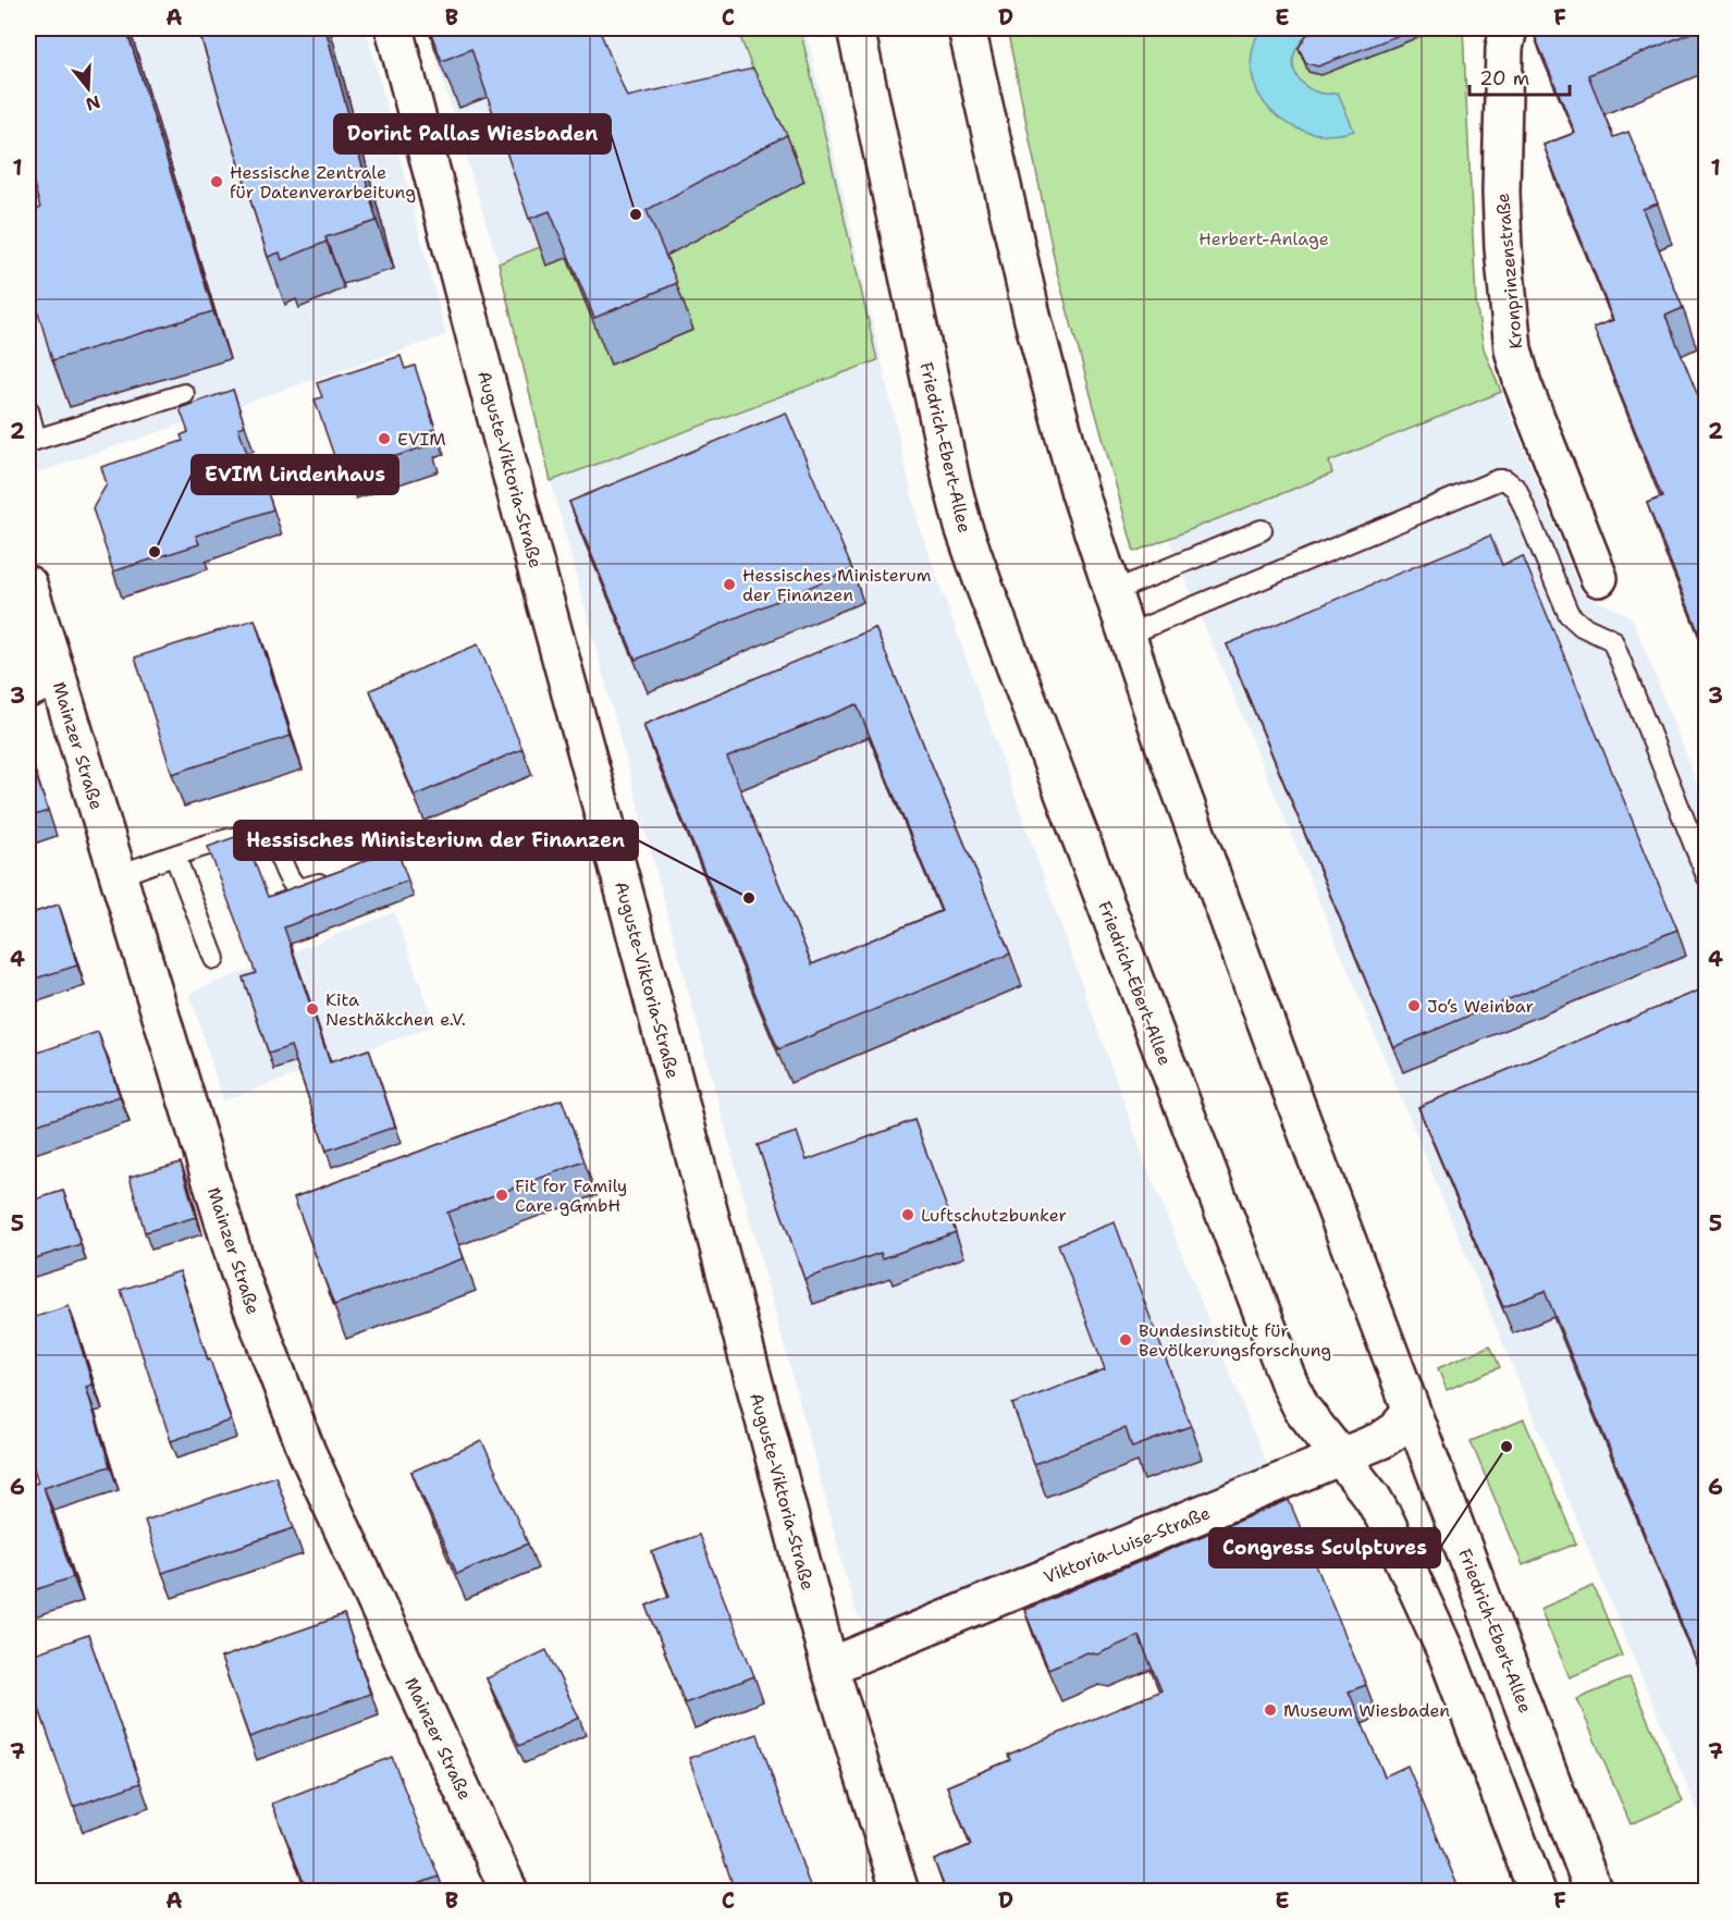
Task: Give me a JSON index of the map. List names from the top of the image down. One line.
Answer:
{"streets":{"street":["Kronprinzenstraße","Friedrich-Ebert-Allee","Auguste-Viktoria-Straße","Mainzer Straße","Viktoria-Luise-Straße"]},"crossings":[["Friedrich-Ebert-Allee","Viktoria-Luise-Straße"],["Auguste-Viktoria-Straße","Viktoria-Luise-Straße"]],"parks":["Herbert-Anlage"],"places":["Hessische Zentrale für Datenverarbeitung","Dorint Pallas Wiesbaden","EVIM","EVIM Lindenhaus","Hessisches Ministerum der Finanzen","Hessisches Ministerium der Finanzen","Jo‘s Weinbar","Kita Nesthäkchen e.V.","Fit for Family Care gGmbH","Luftschutzbunker","Bundesinstitut für Bevölkerungsforschung","Congress Sculptures","Museum Wiesbaden"],"scale_bar":"20 m","north":"bottom","grid":{"columns":["A","B","C","D","E","F"],"rows":["1","2","3","4","5","6","7"]}}
